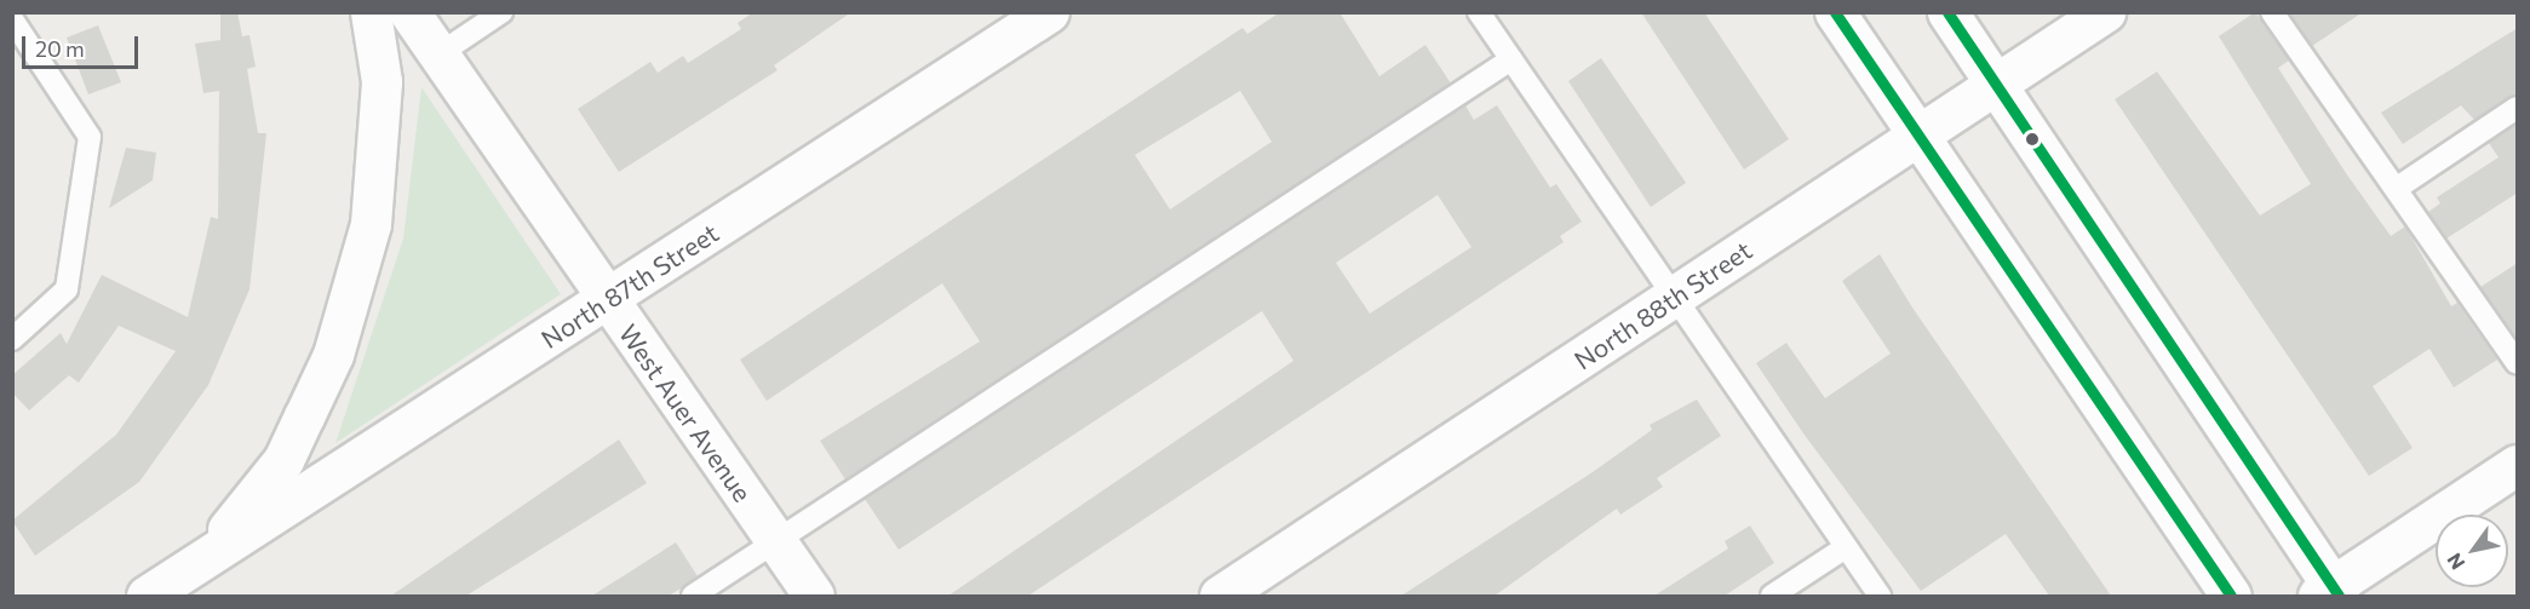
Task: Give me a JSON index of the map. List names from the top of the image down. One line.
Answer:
{"streets":{"street":["North 87th Street","North 88th Street","West Auer Avenue"]},"crossings":[["North 87th Street","West Auer Avenue"]],"scale_bar":"20 m","north":"bottom left"}
